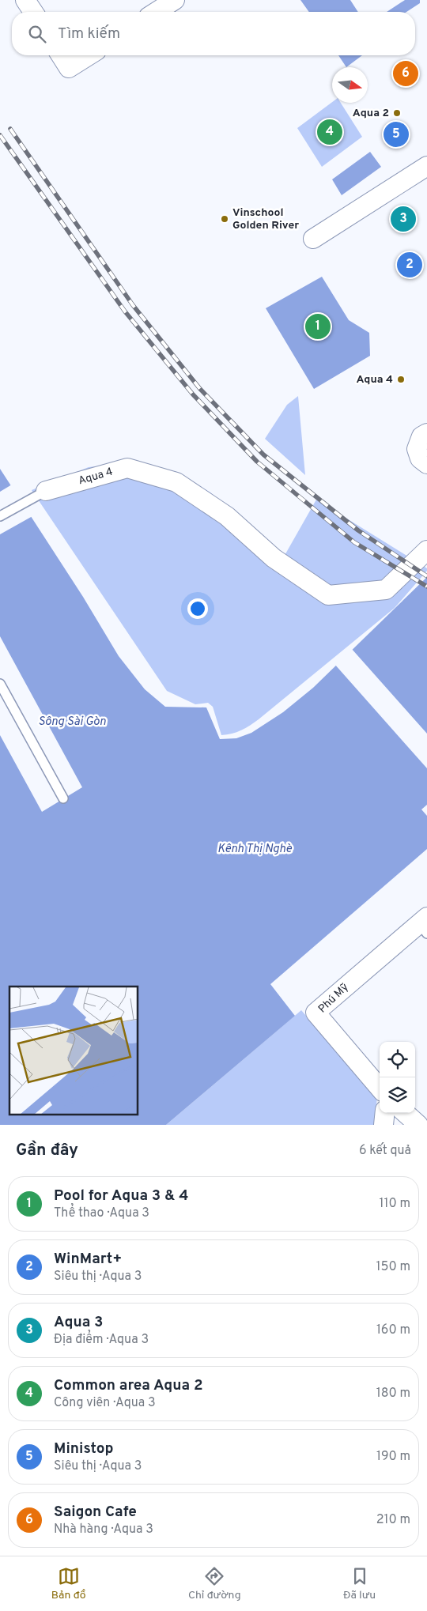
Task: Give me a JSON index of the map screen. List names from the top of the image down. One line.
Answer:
{"streets":{"street":["Aqua 4","Phú Mỹ"]},"water":["Sông Sài Gòn","Kênh Thị Nghè"],"places":["Aqua 2","Vinschool Golden River","Aqua 4"],"north":"right","page":{"search":"Tìm kiếm","pins":["6","4","5","3","2","1"],"heading":["Gần đây","6 kết quả"],"list":[{"mark":"1","name":"Pool for Aqua 3 & 4","note":"Thể thao · Aqua 3","value":"110 m"},{"mark":"2","name":"WinMart+","note":"Siêu thị · Aqua 3","value":"150 m"},{"mark":"3","name":"Aqua 3","note":"Địa điểm · Aqua 3","value":"160 m"},{"mark":"4","name":"Common area Aqua 2","note":"Công viên · Aqua 3","value":"180 m"},{"mark":"5","name":"Ministop","note":"Siêu thị · Aqua 3","value":"190 m"},{"mark":"6","name":"Saigon Cafe","note":"Nhà hàng · Aqua 3","value":"210 m"}],"nav":["Bản đồ","Chỉ đường","Đã lưu"]}}
